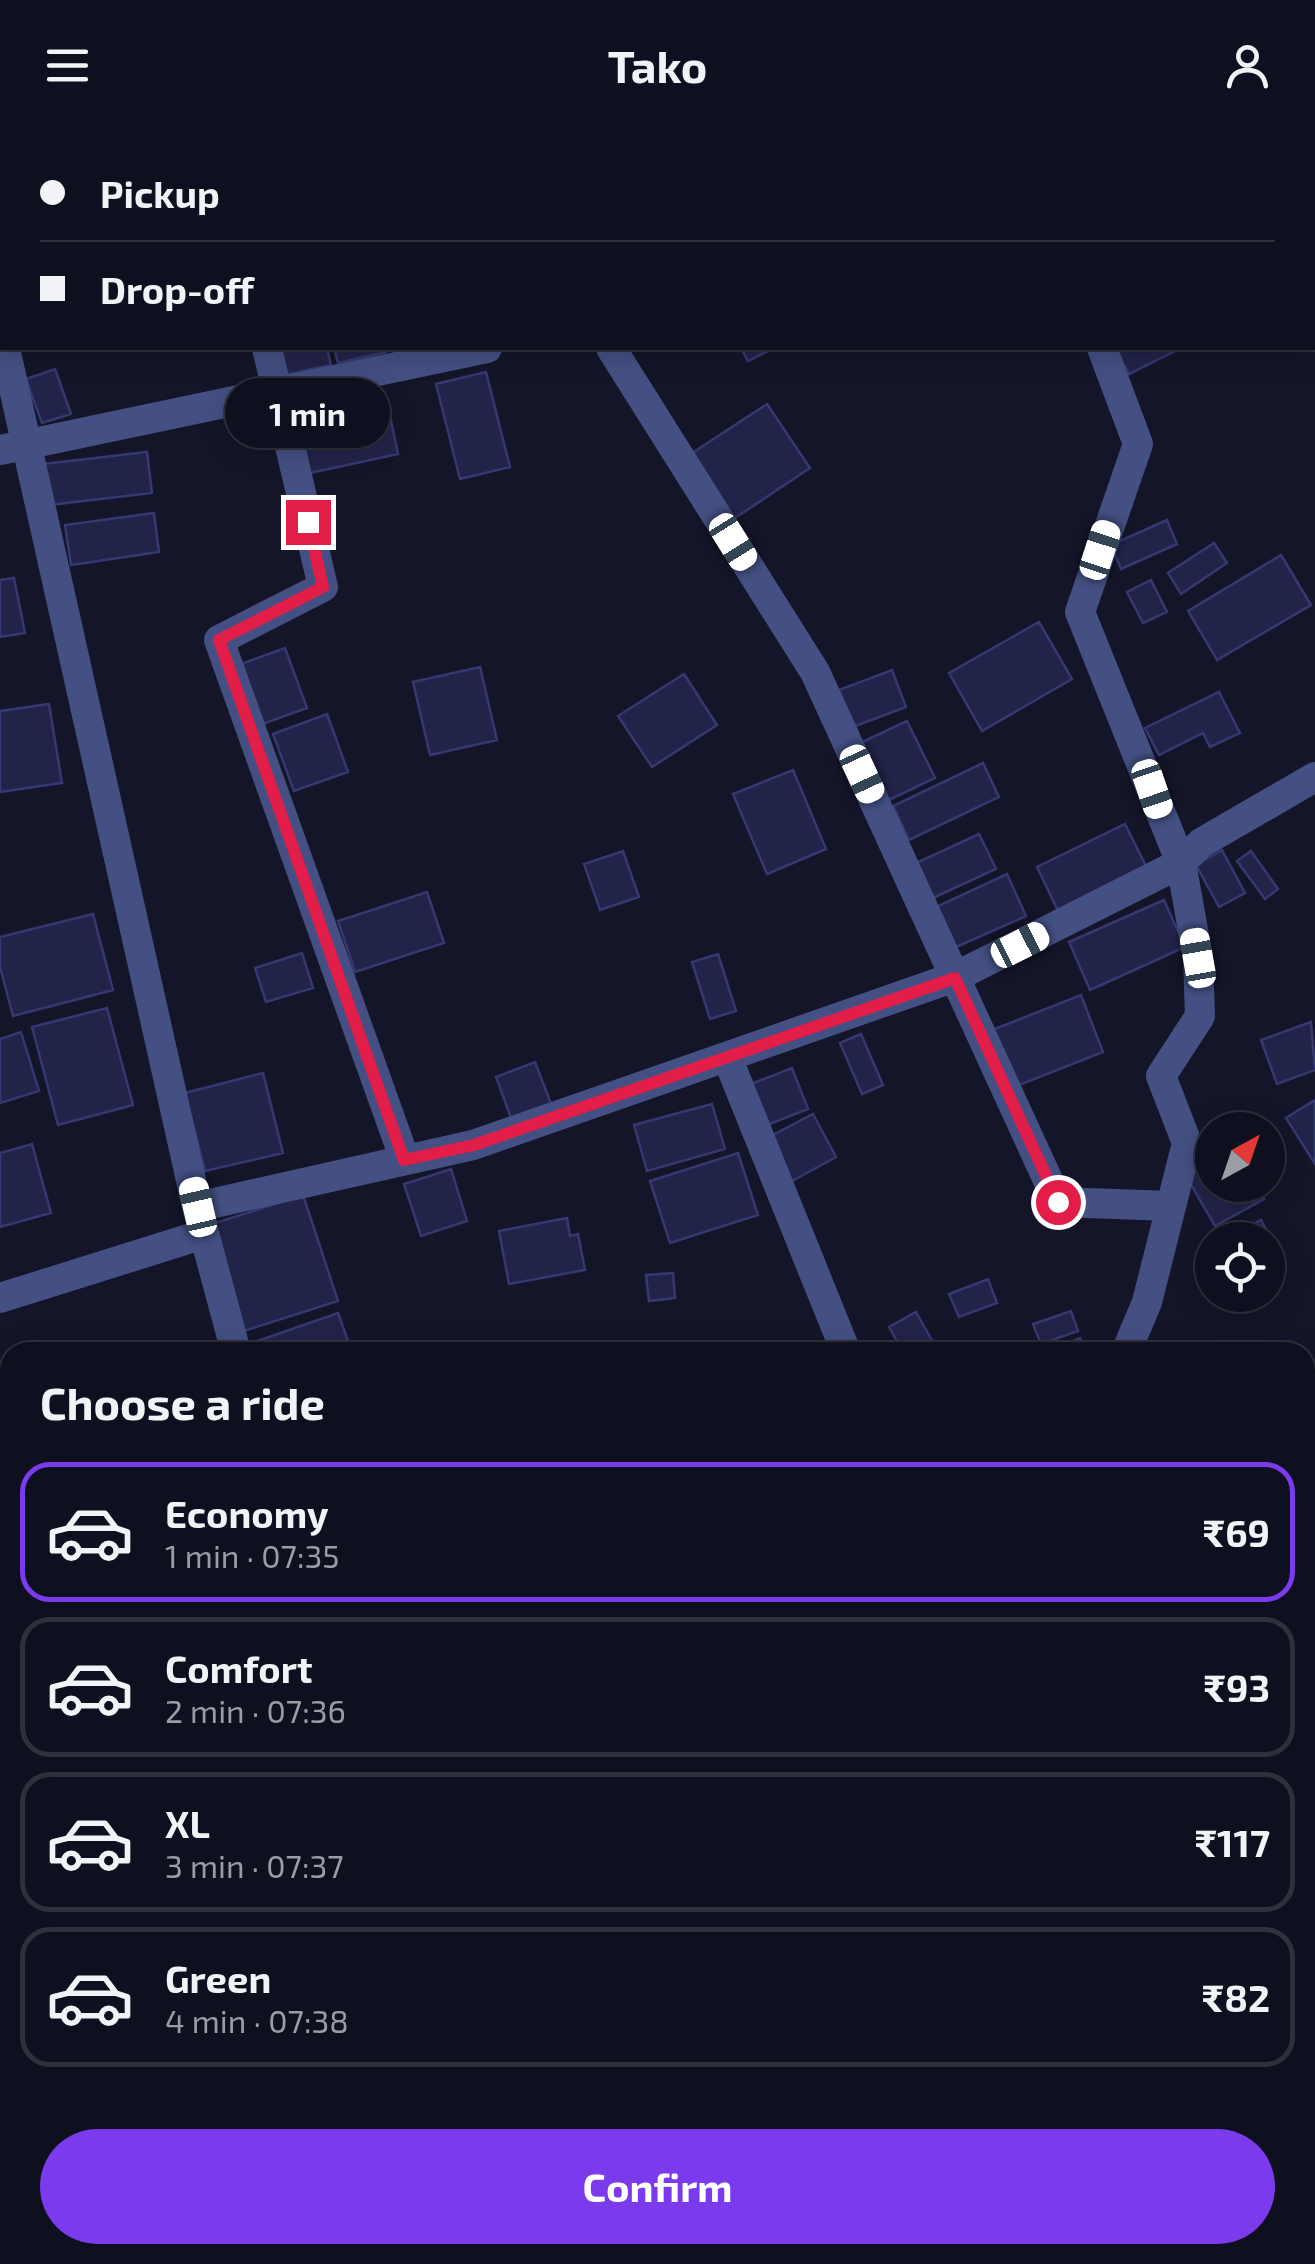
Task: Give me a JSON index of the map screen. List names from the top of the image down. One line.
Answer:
{"north":"top right","page":{"header":"Tako","banner":["Pickup","Drop-off"],"bubble":"1 min","heading":"Choose a ride","list":[{"name":"Economy","note":"1 min · 07:35","value":"₹69"},{"name":"Comfort","note":"2 min · 07:36","value":"₹93"},{"name":"XL","note":"3 min · 07:37","value":"₹117"},{"name":"Green","note":"4 min · 07:38","value":"₹82"}],"buttons":"Confirm"}}
